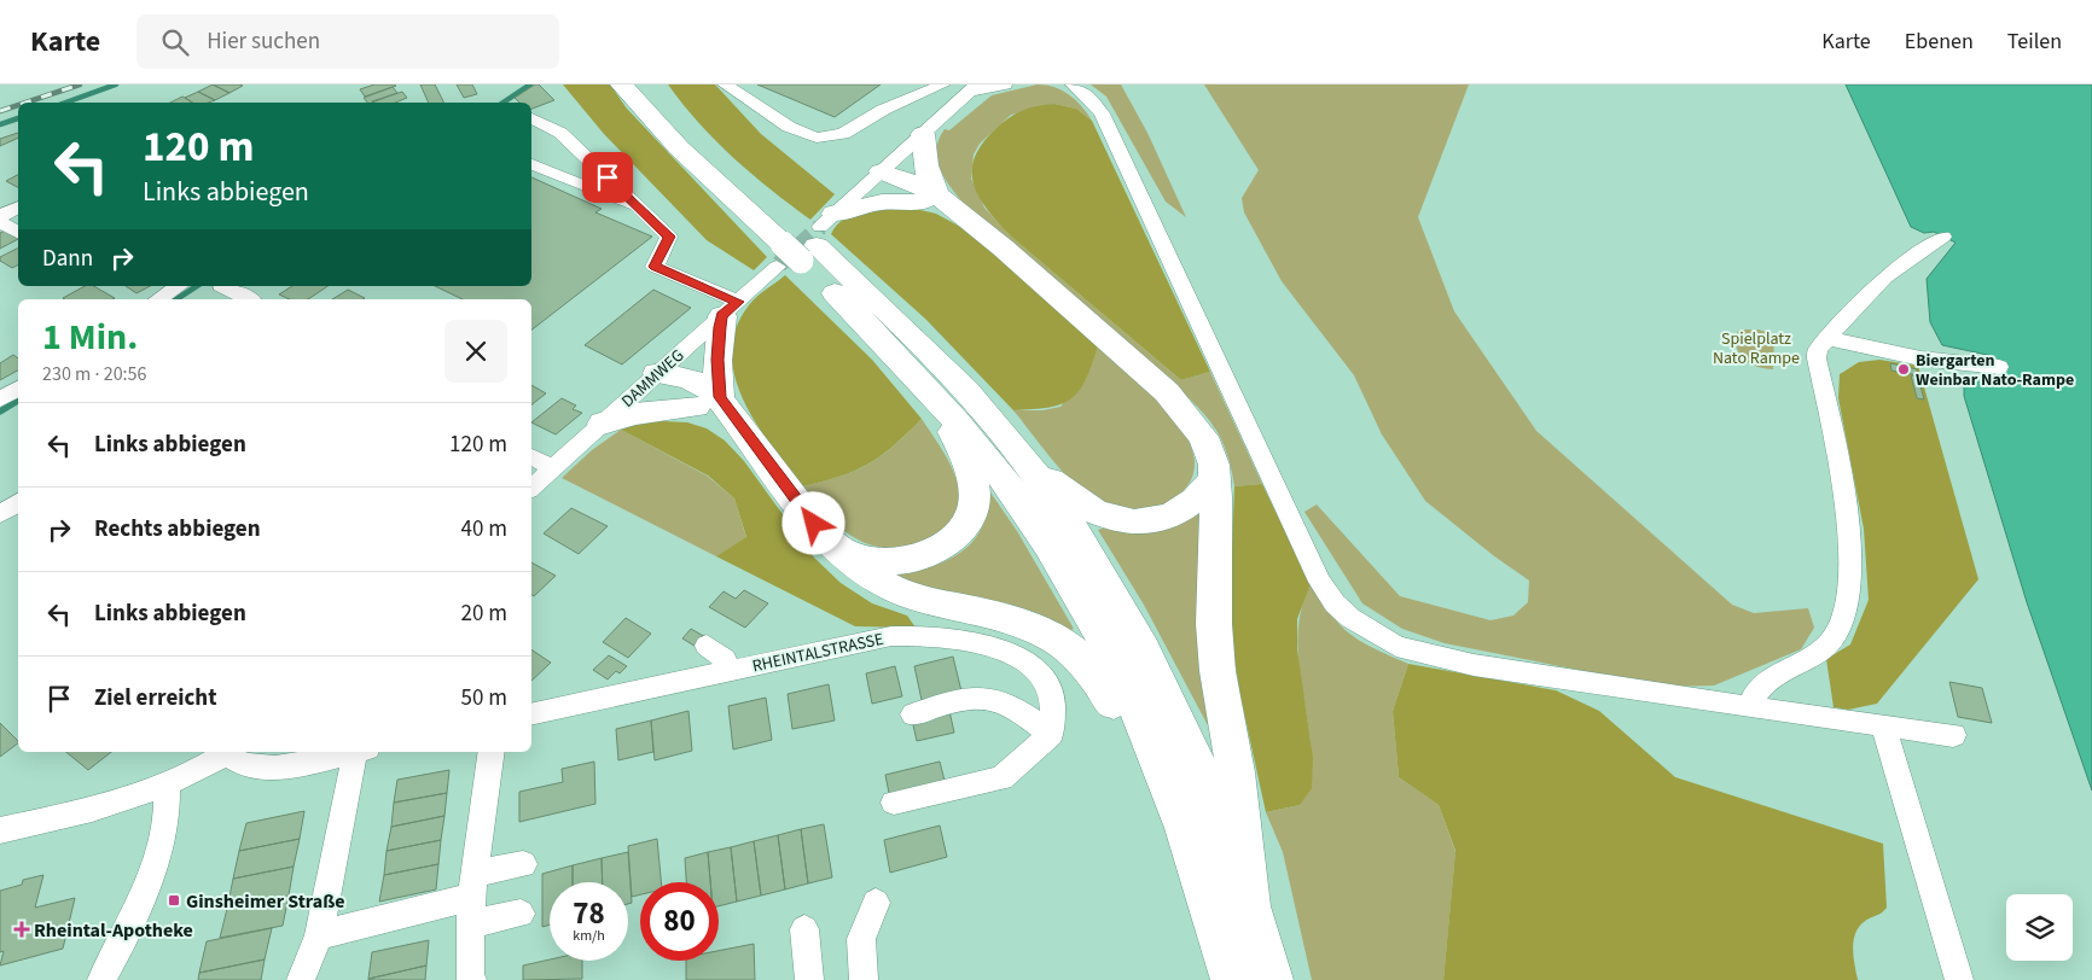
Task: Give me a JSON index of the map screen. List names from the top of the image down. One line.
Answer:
{"streets":{"street":["DAMMWEG","RHEINTALSTRASSE"]},"parks":["Spielplatz Nato Rampe"],"places":{"other":["Biergarten Weinbar Nato-Rampe"],"transit":["Ginsheimer Straße"],"health":["Rheintal-Apotheke"]},"page":{"header":"Karte","search":"Hier suchen","nav":["Karte","Ebenen","Teilen"],"turn":["120 m","Links abbiegen"],"then":"Dann","heading":["1 Min.","230 m · 20:56"],"list":[{"name":"Links abbiegen","value":"120 m"},{"name":"Rechts abbiegen","value":"40 m"},{"name":"Links abbiegen","value":"20 m"},{"name":"Ziel erreicht","value":"50 m"}],"speed":"78 km/h","limit":"80"}}
